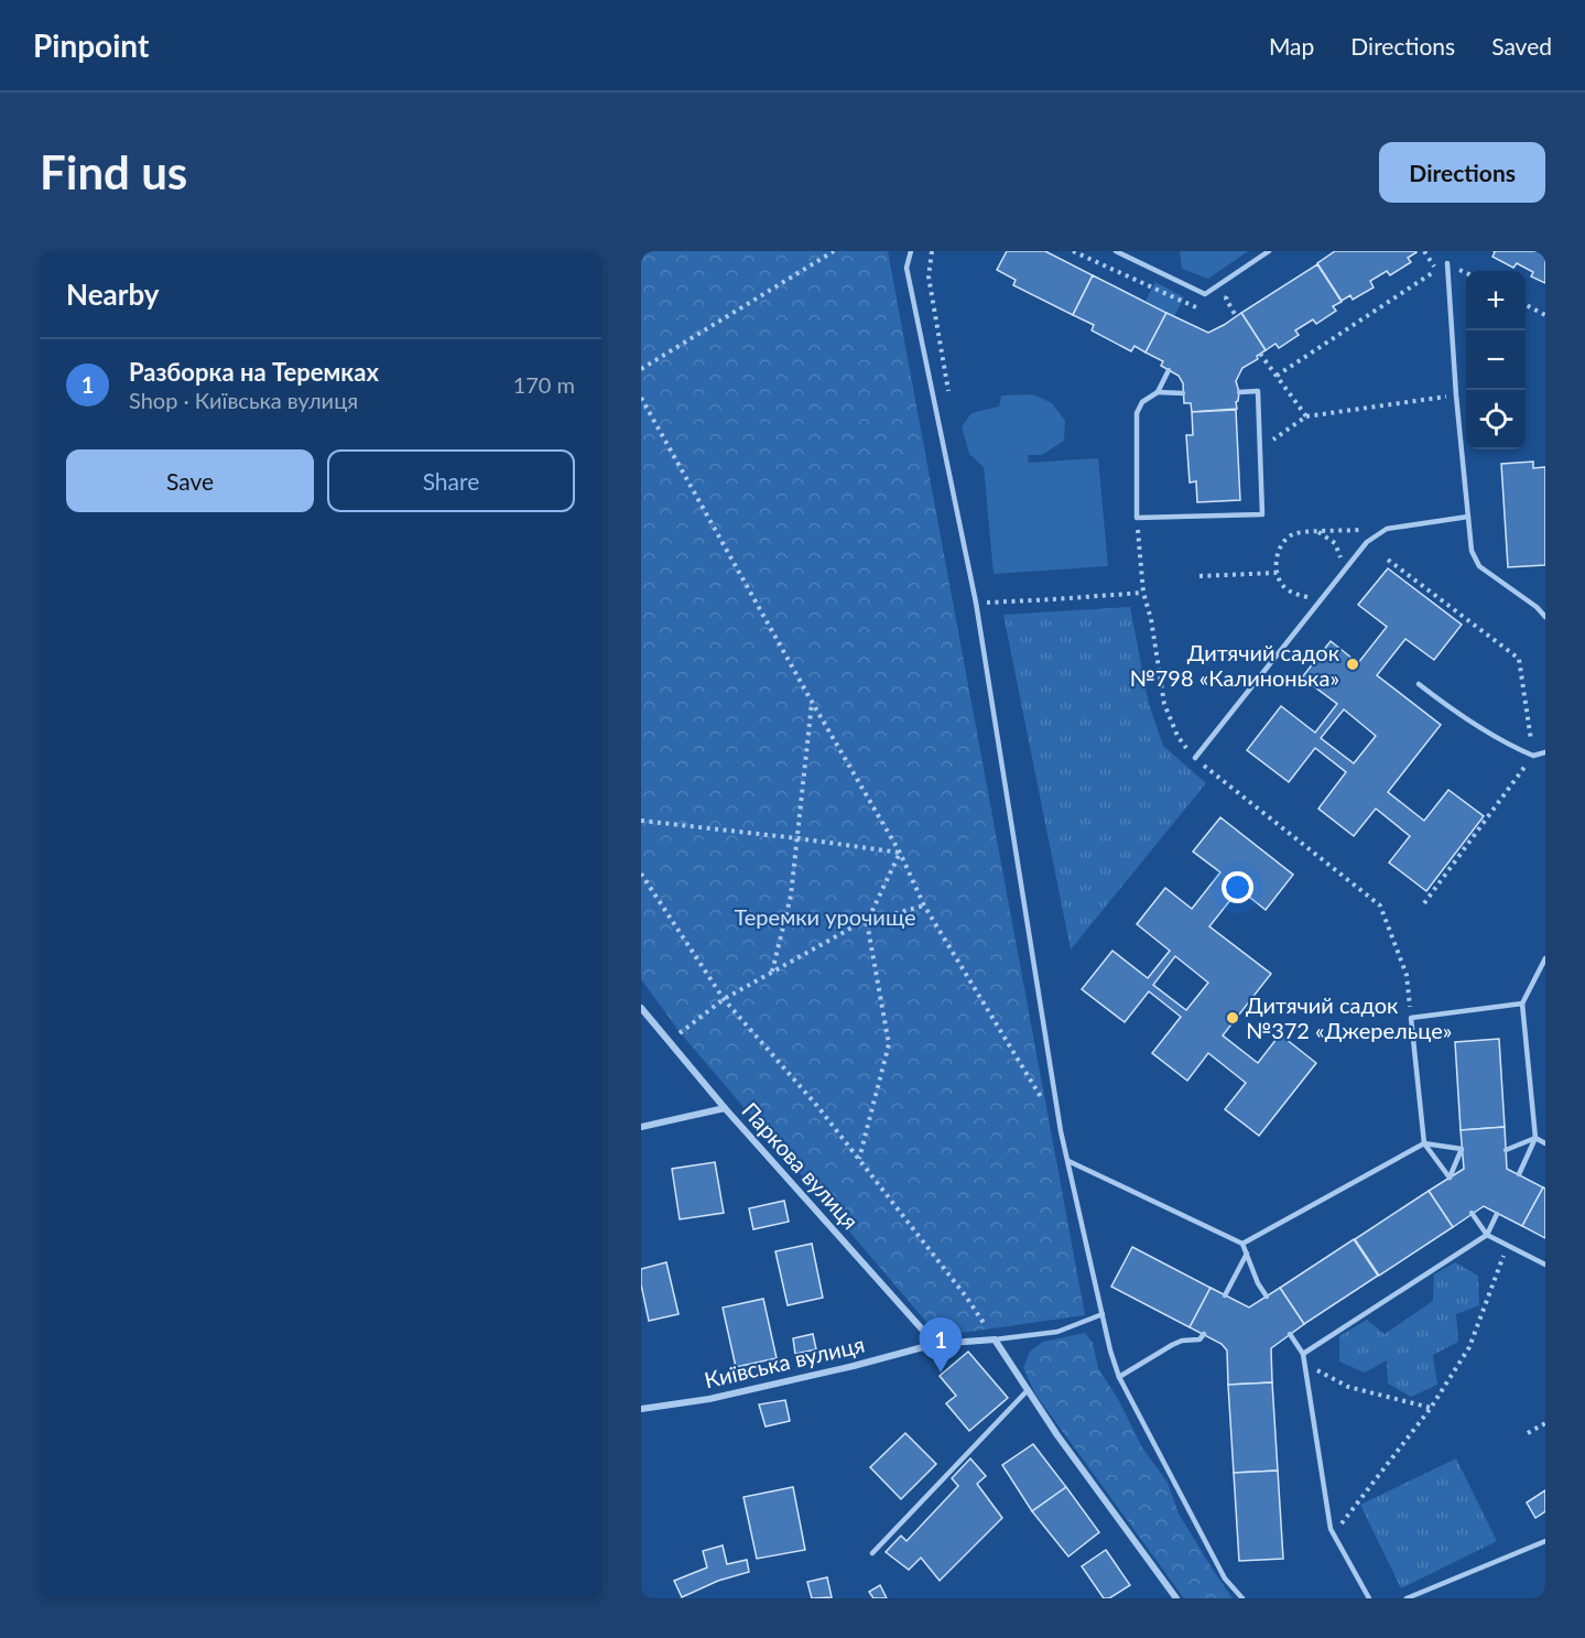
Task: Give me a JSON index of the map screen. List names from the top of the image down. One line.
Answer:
{"streets":{"street":["Паркова вулиця","Київська вулиця"]},"crossings":[["Паркова вулиця","Київська вулиця"]],"parks":["Теремки урочище"],"places":["Дитячий садок №798 «Калинонька»","Дитячий садок №372 «Джерельце»"],"page":{"header":"Pinpoint","nav":["Map","Directions","Saved"],"buttons":["Directions",["Save","Share"]],"title":"Find us","heading":"Nearby","map_buttons":["+","−"],"list":[{"mark":"1","name":"Разборка на Теремках","note":"Shop · Київська вулиця","value":"170 m"}],"pins":"1"}}
